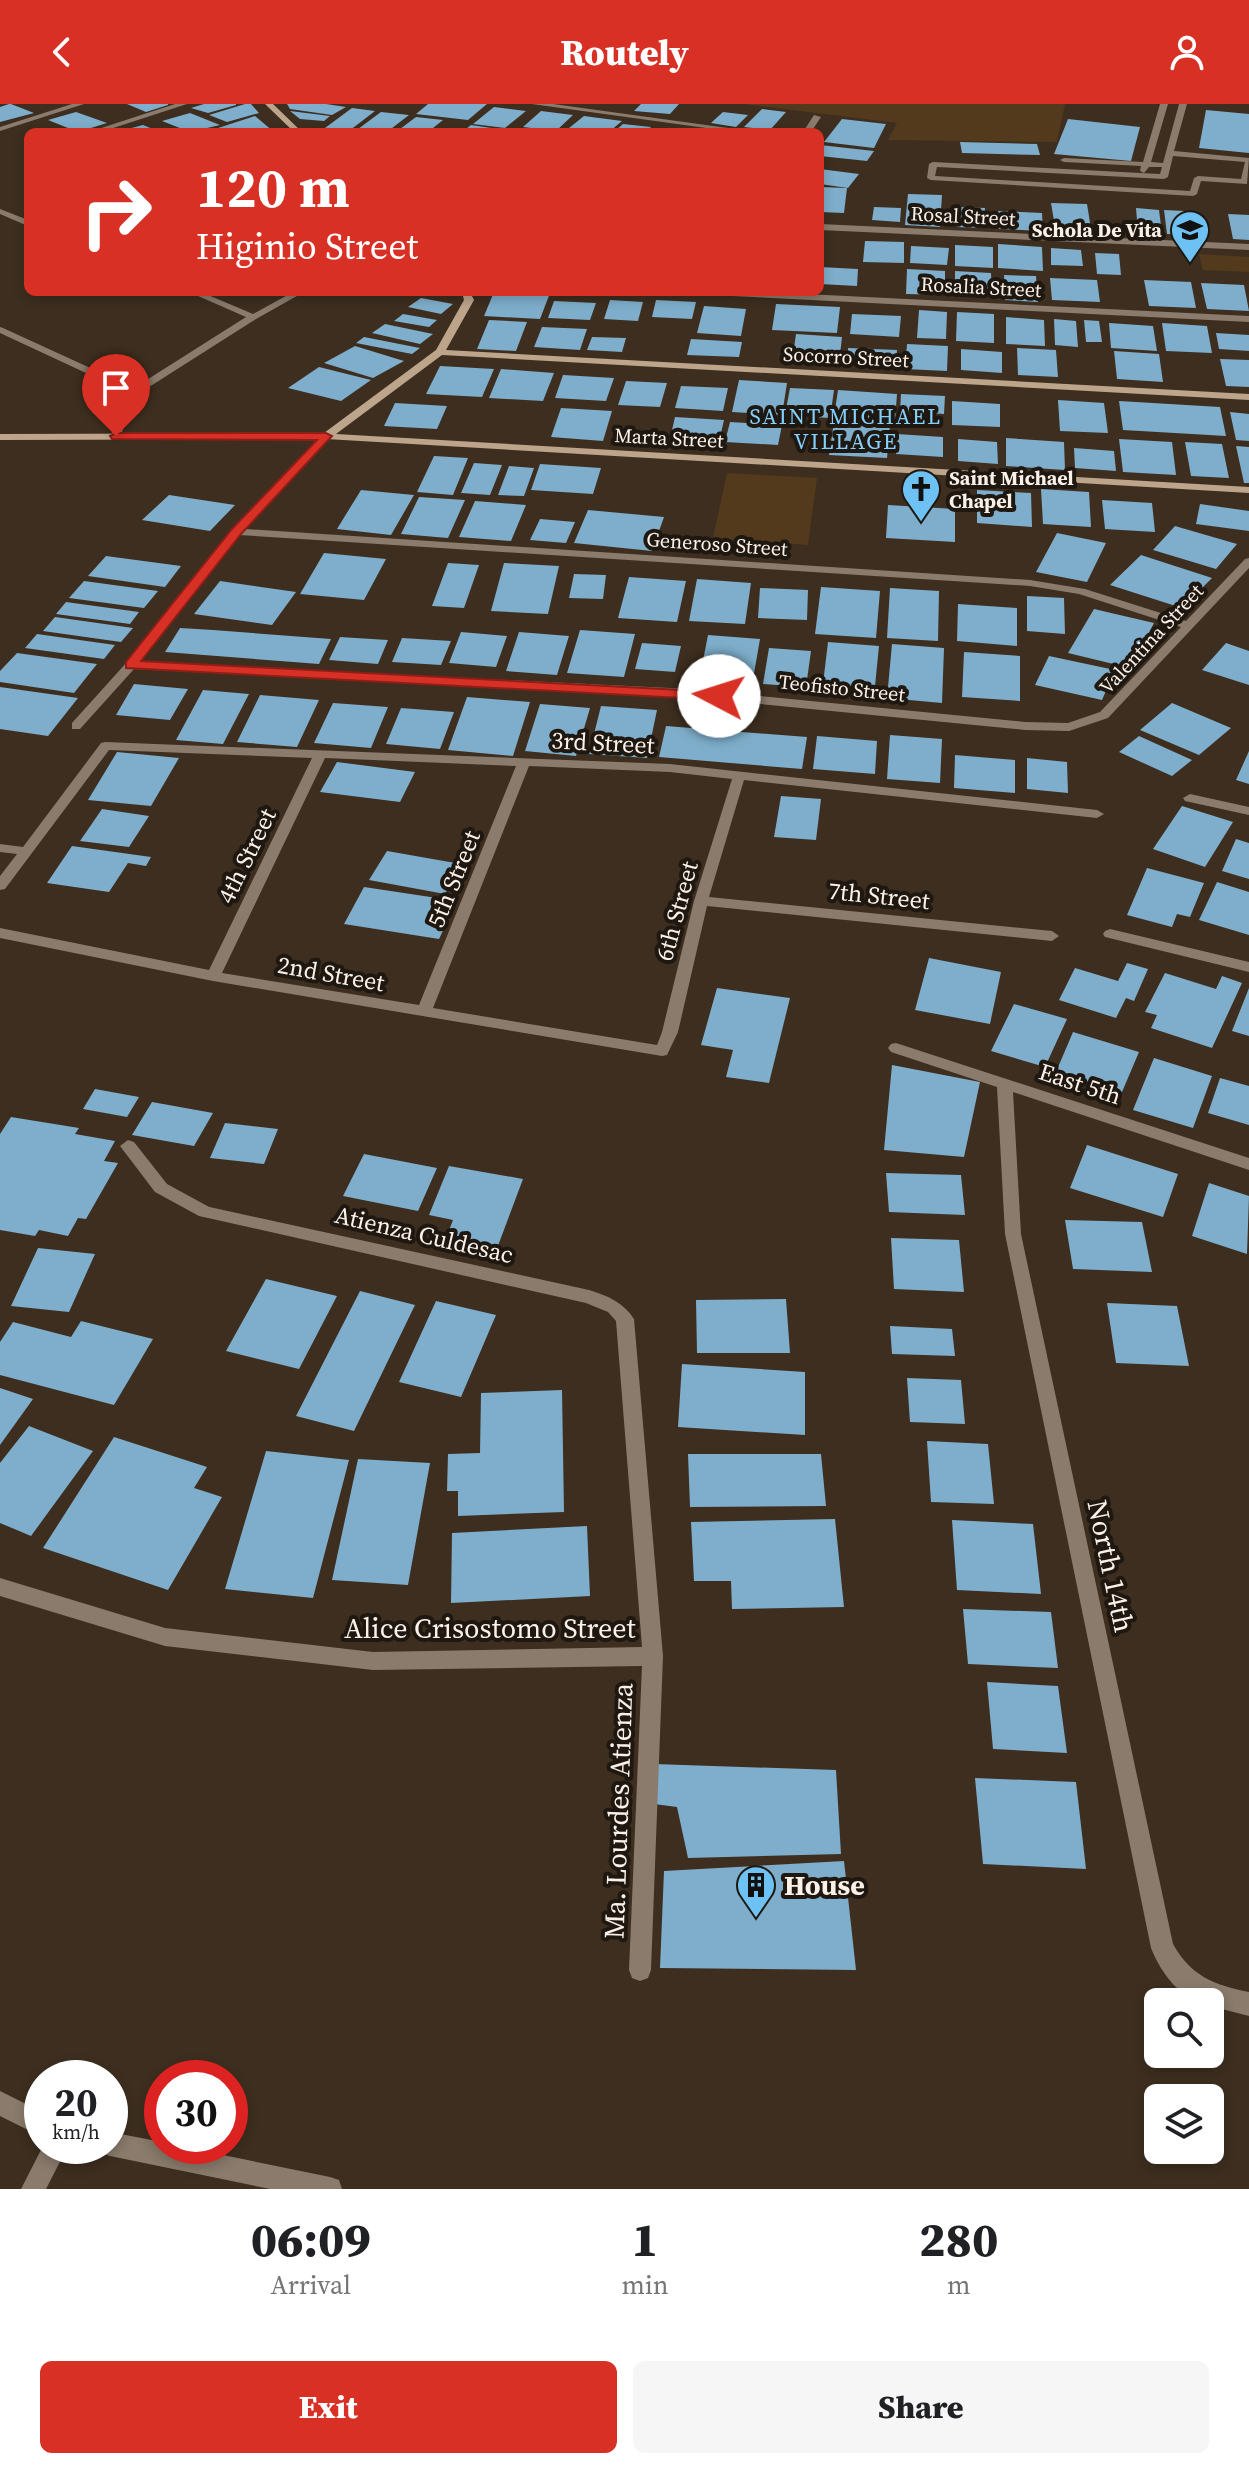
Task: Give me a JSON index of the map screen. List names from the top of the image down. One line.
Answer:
{"streets":{"street":["Rosal Street","Rosalia Street","Socorro Street","Marta Street","Generoso Street","Valentina Street","Teofisto Street","3rd Street","4th Street","5th Street","7th Street","6th Street","2nd Street","East 5th","Atienza Culdesac","North 14th","Alice Crisostomo Street","Ma. Lourdes Atienza"]},"crossings":[["Generoso Street","Valentina Street"],["Valentina Street","Teofisto Street"],["3rd Street","4th Street"],["3rd Street","5th Street"],["3rd Street","6th Street"],["4th Street","2nd Street"],["5th Street","2nd Street"],["7th Street","6th Street"],["6th Street","2nd Street"],["East 5th","North 14th"],["Atienza Culdesac","Ma. Lourdes Atienza"],["Alice Crisostomo Street","Ma. Lourdes Atienza"]],"districts":["SAINT MICHAEL VILLAGE"],"places":{"school or university":["Schola De Vita"],"church":["Saint Michael Chapel"],"building":["House"]},"page":{"header":"Routely","turn":["120 m","Higinio Street"],"speed":"20 km/h","limit":"30","eta":["06:09","Arrival","1","min","280","m"],"buttons":["Exit","Share"]}}
